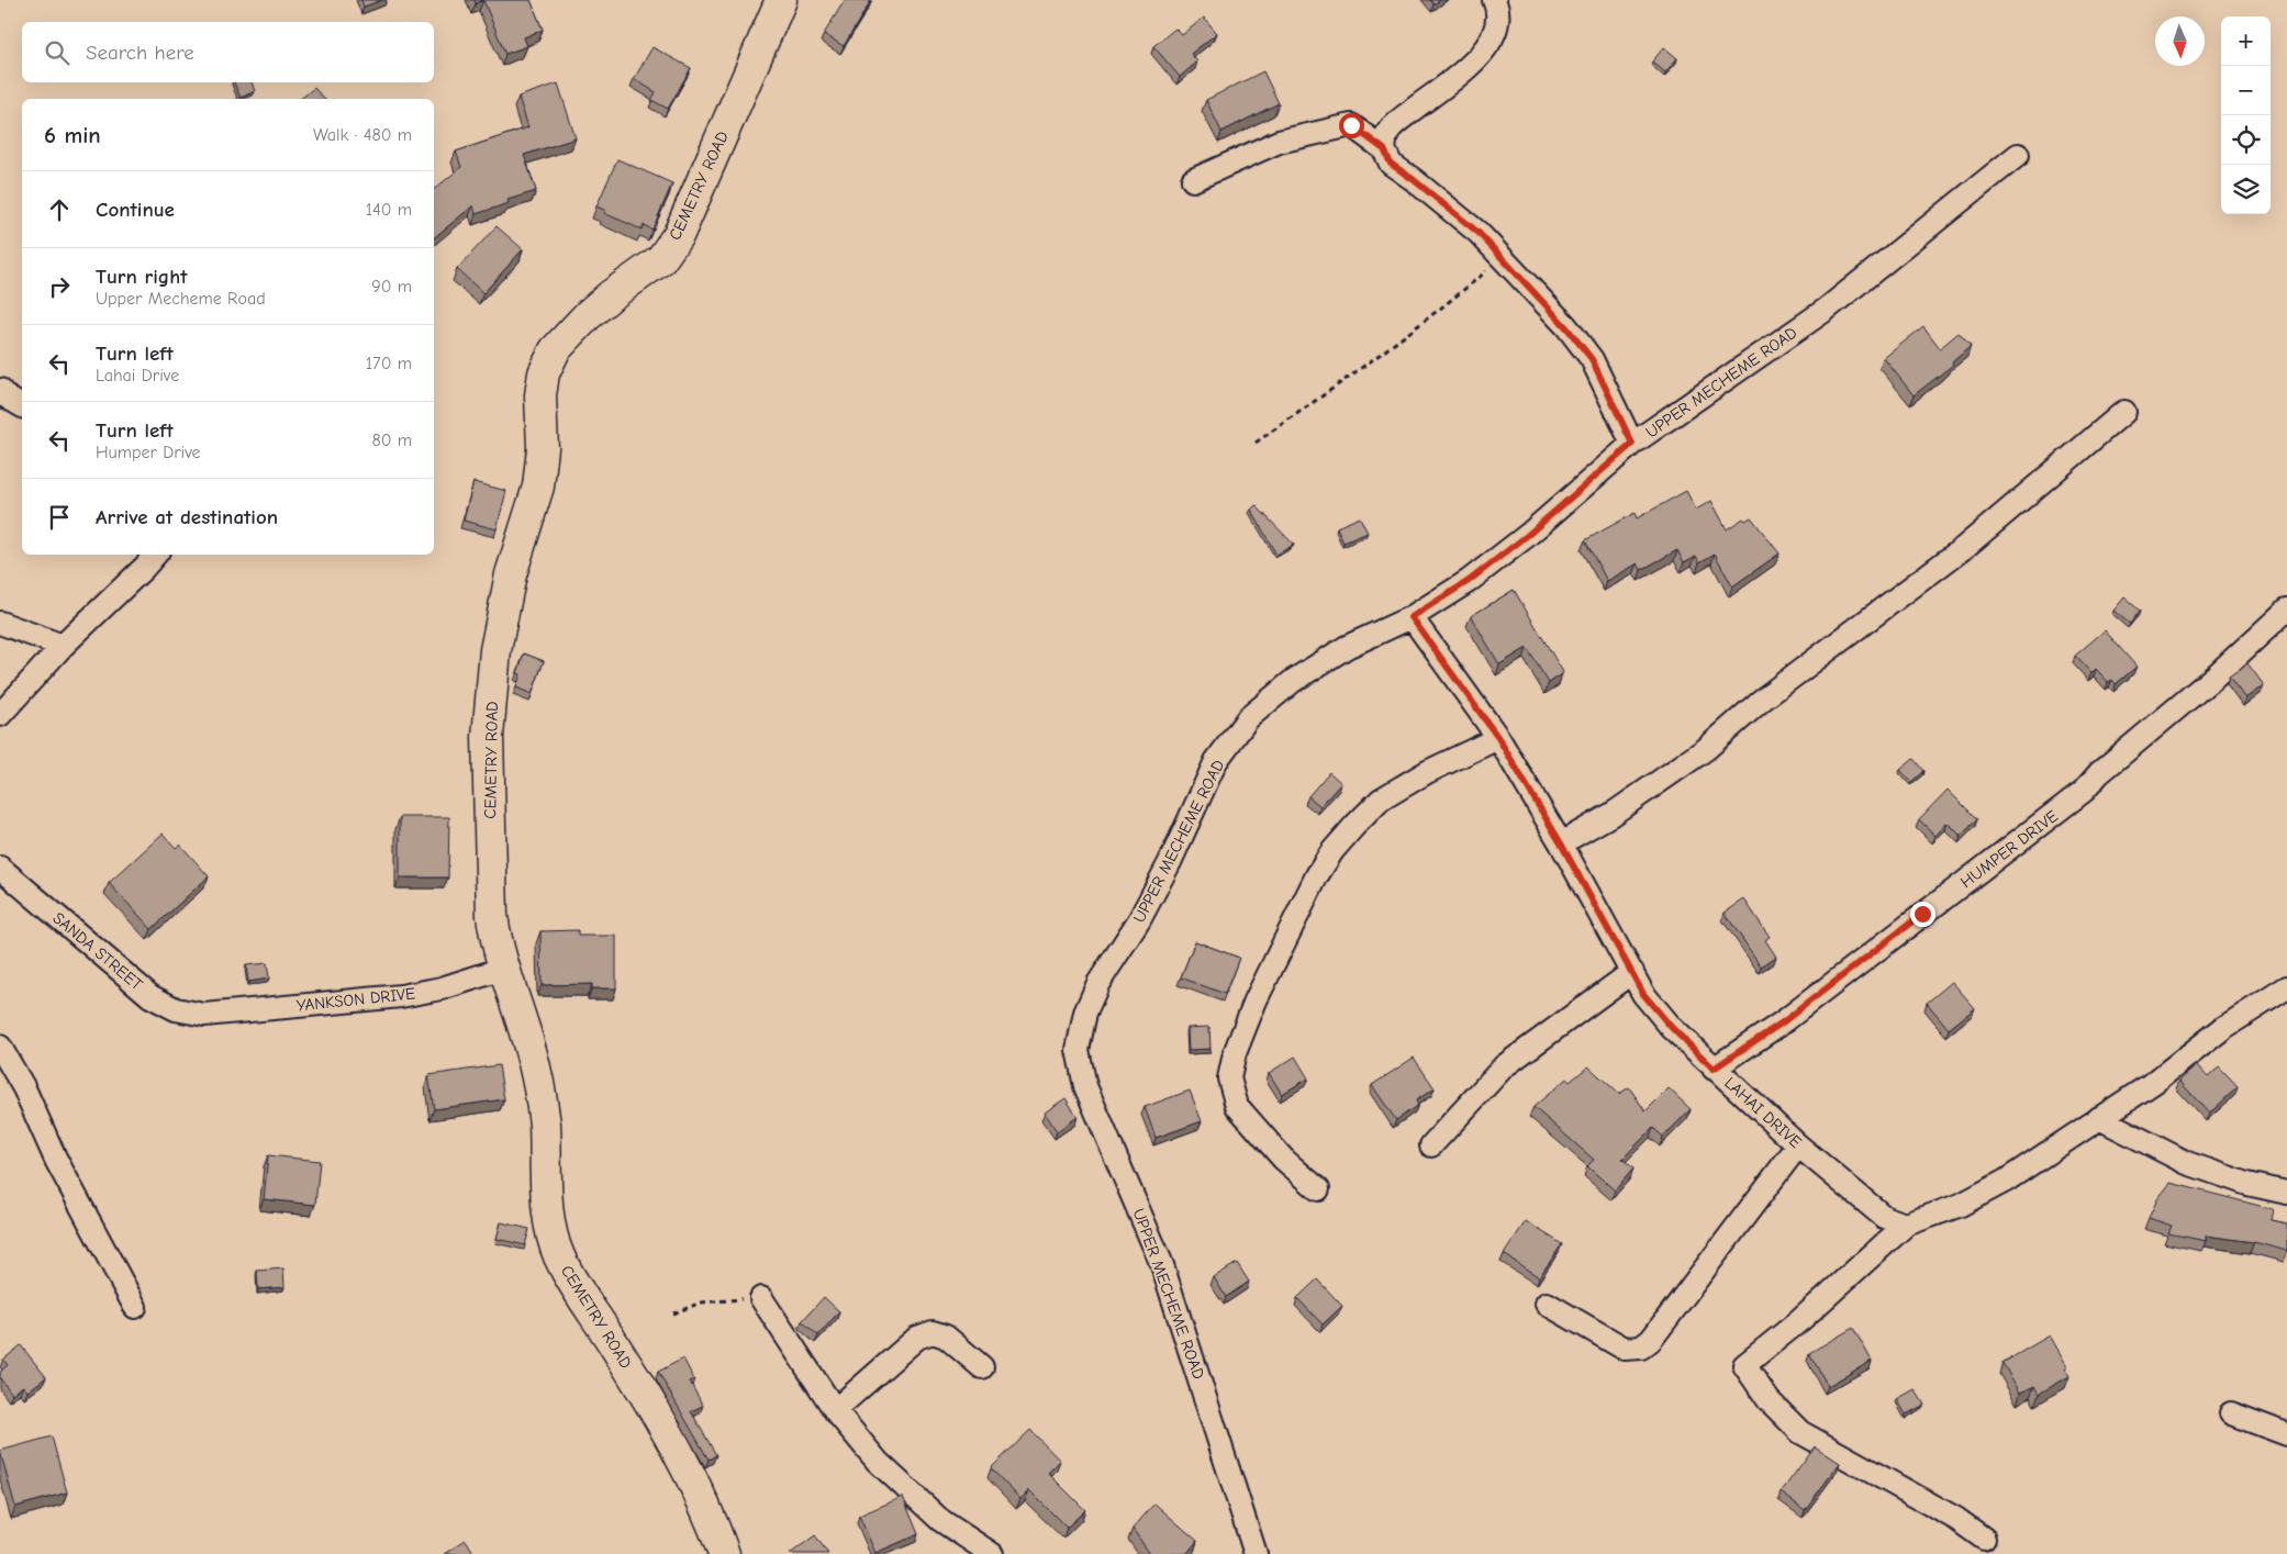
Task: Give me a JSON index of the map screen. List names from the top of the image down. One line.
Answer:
{"streets":{"street":["CEMETRY ROAD","UPPER MECHEME ROAD","HUMPER DRIVE","SANDA STREET","YANKSON DRIVE","LAHAI DRIVE"]},"crossings":[["CEMETRY ROAD","YANKSON DRIVE"],["UPPER MECHEME ROAD","LAHAI DRIVE"],["HUMPER DRIVE","LAHAI DRIVE"],["SANDA STREET","YANKSON DRIVE"]],"north":"bottom","page":{"map_buttons":["+","−"],"search":"Search here","heading":["6 min","Walk · 480 m"],"list":[["Continue","140 m"],["Turn right","Upper Mecheme Road","90 m"],["Turn left","Lahai Drive","170 m"],["Turn left","Humper Drive","80 m"],"Arrive at destination"]}}
